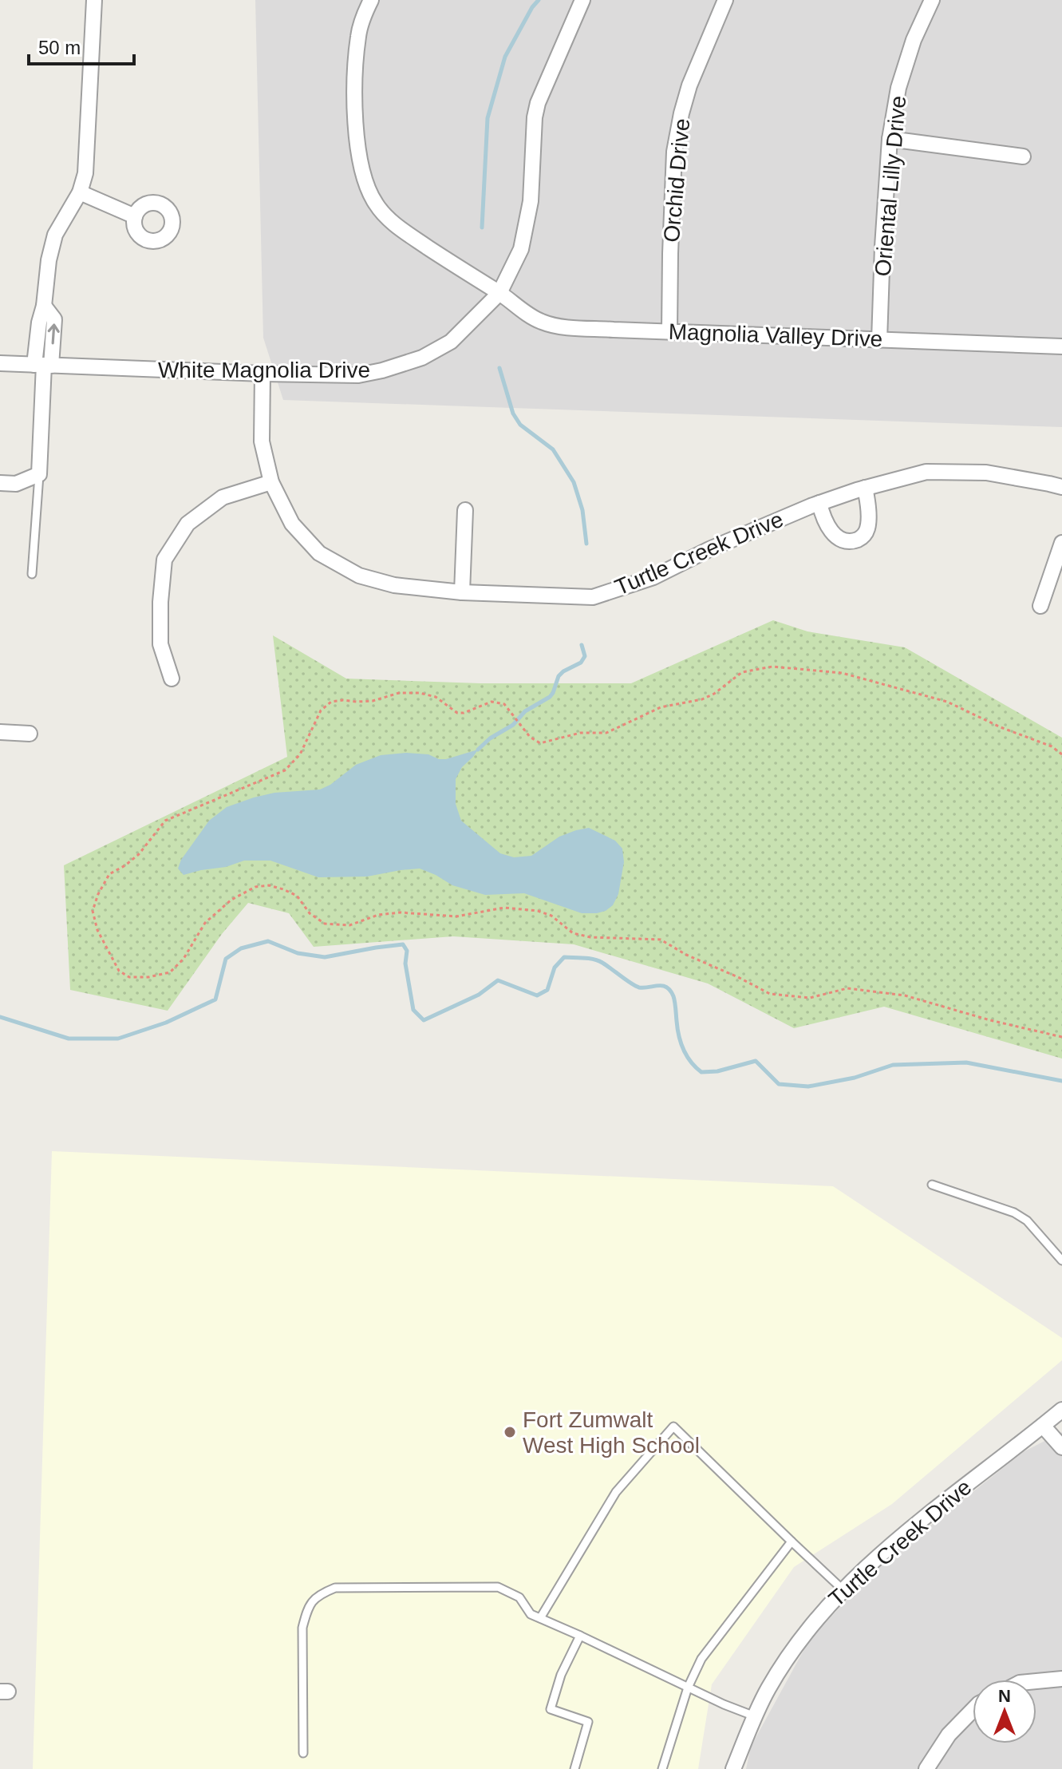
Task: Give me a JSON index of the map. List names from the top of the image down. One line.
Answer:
{"streets":{"street":["Orchid Drive","Oriental Lilly Drive","Magnolia Valley Drive","White Magnolia Drive","Turtle Creek Drive"]},"crossings":[["Orchid Drive","Magnolia Valley Drive"],["Oriental Lilly Drive","Magnolia Valley Drive"],["Magnolia Valley Drive","White Magnolia Drive"],["White Magnolia Drive","Turtle Creek Drive"]],"places":["Fort Zumwalt West High School"],"scale_bar":"50 m","north":"top"}
